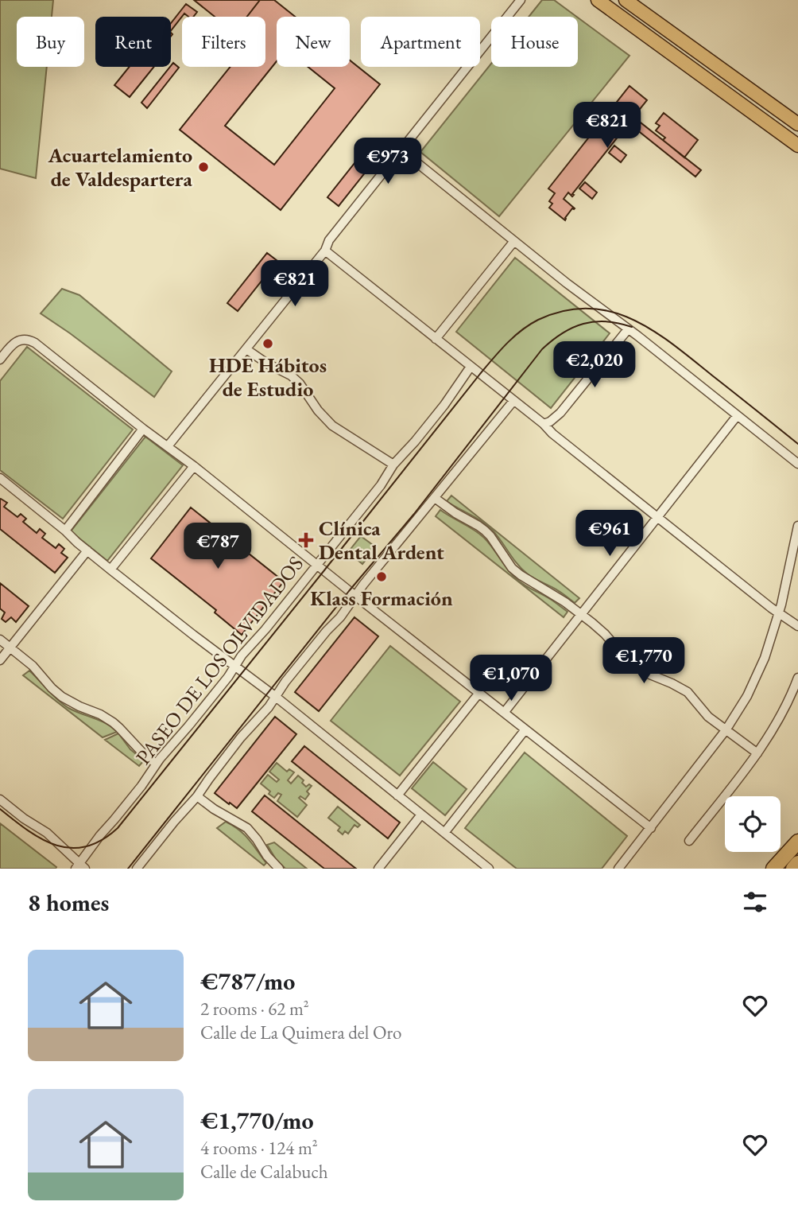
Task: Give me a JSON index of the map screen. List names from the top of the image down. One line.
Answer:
{"streets":{"street":["PASEO DE LOS OLVIDADOS"]},"places":{"other":["Acuartelamiento de Valdespartera","HDE Hábitos de Estudio","Klass Formación"],"health":["Clínica Dental Ardent"]},"page":{"chip":["Buy","Rent","Filters","New","Apartment","House"],"price":["€821","€973","€821","€2,020","€961","€787","€1,770","€1,070"],"heading":"8 homes","list":[{"name":"€787/mo","note":"2 rooms · 62 m² · Calle de La Quimera del Oro"},{"name":"€1,770/mo","note":"4 rooms · 124 m² · Calle de Calabuch"}]}}
